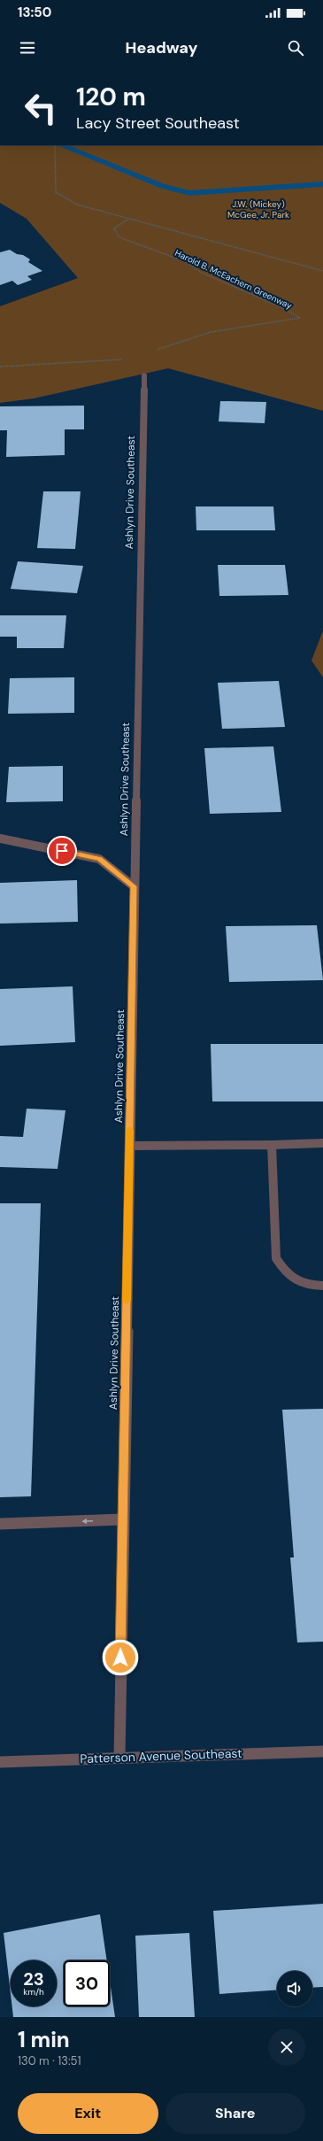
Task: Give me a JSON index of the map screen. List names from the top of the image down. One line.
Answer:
{"streets":{"street":["Ashlyn Drive Southeast","Patterson Avenue Southeast"],"path":["Harold B. McEachern Greenway"]},"crossings":[["Ashlyn Drive Southeast","Patterson Avenue Southeast"]],"parks":["J.W. (Mickey) McGee, Jr. Park"],"page":{"status":"13:50","header":"Headway","turn":["120 m","Lacy Street Southeast"],"speed":"23 km/h","limit":"30","heading":["1 min","130 m · 13:51"],"buttons":["Exit","Share"]}}
